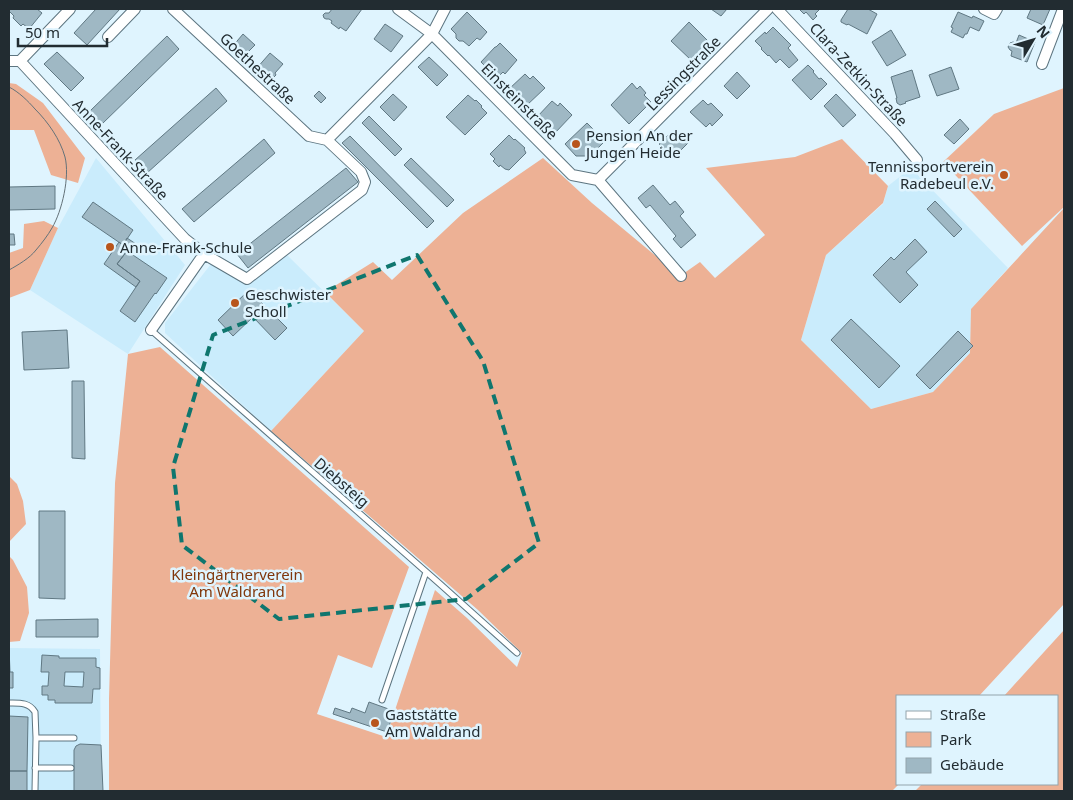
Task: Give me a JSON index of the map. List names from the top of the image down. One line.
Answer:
{"streets":{"street":["Goethestraße","Lessingstraße","Clara-Zetkin-Straße","Einsteinstraße","Anne-Frank-Straße"],"lane":["Diebsteig"]},"crossings":[["Goethestraße","Anne-Frank-Straße"],["Lessingstraße","Einsteinstraße"]],"parks":["Kleingärtnerverein Am Waldrand"],"places":["Pension An der Jungen Heide","Tennissportverein Radebeul e.V.","Anne-Frank-Schule","Geschwister Scholl","Gaststätte Am Waldrand"],"legend":["Straße","Park","Gebäude"],"scale_bar":"50 m","north":"top right"}
